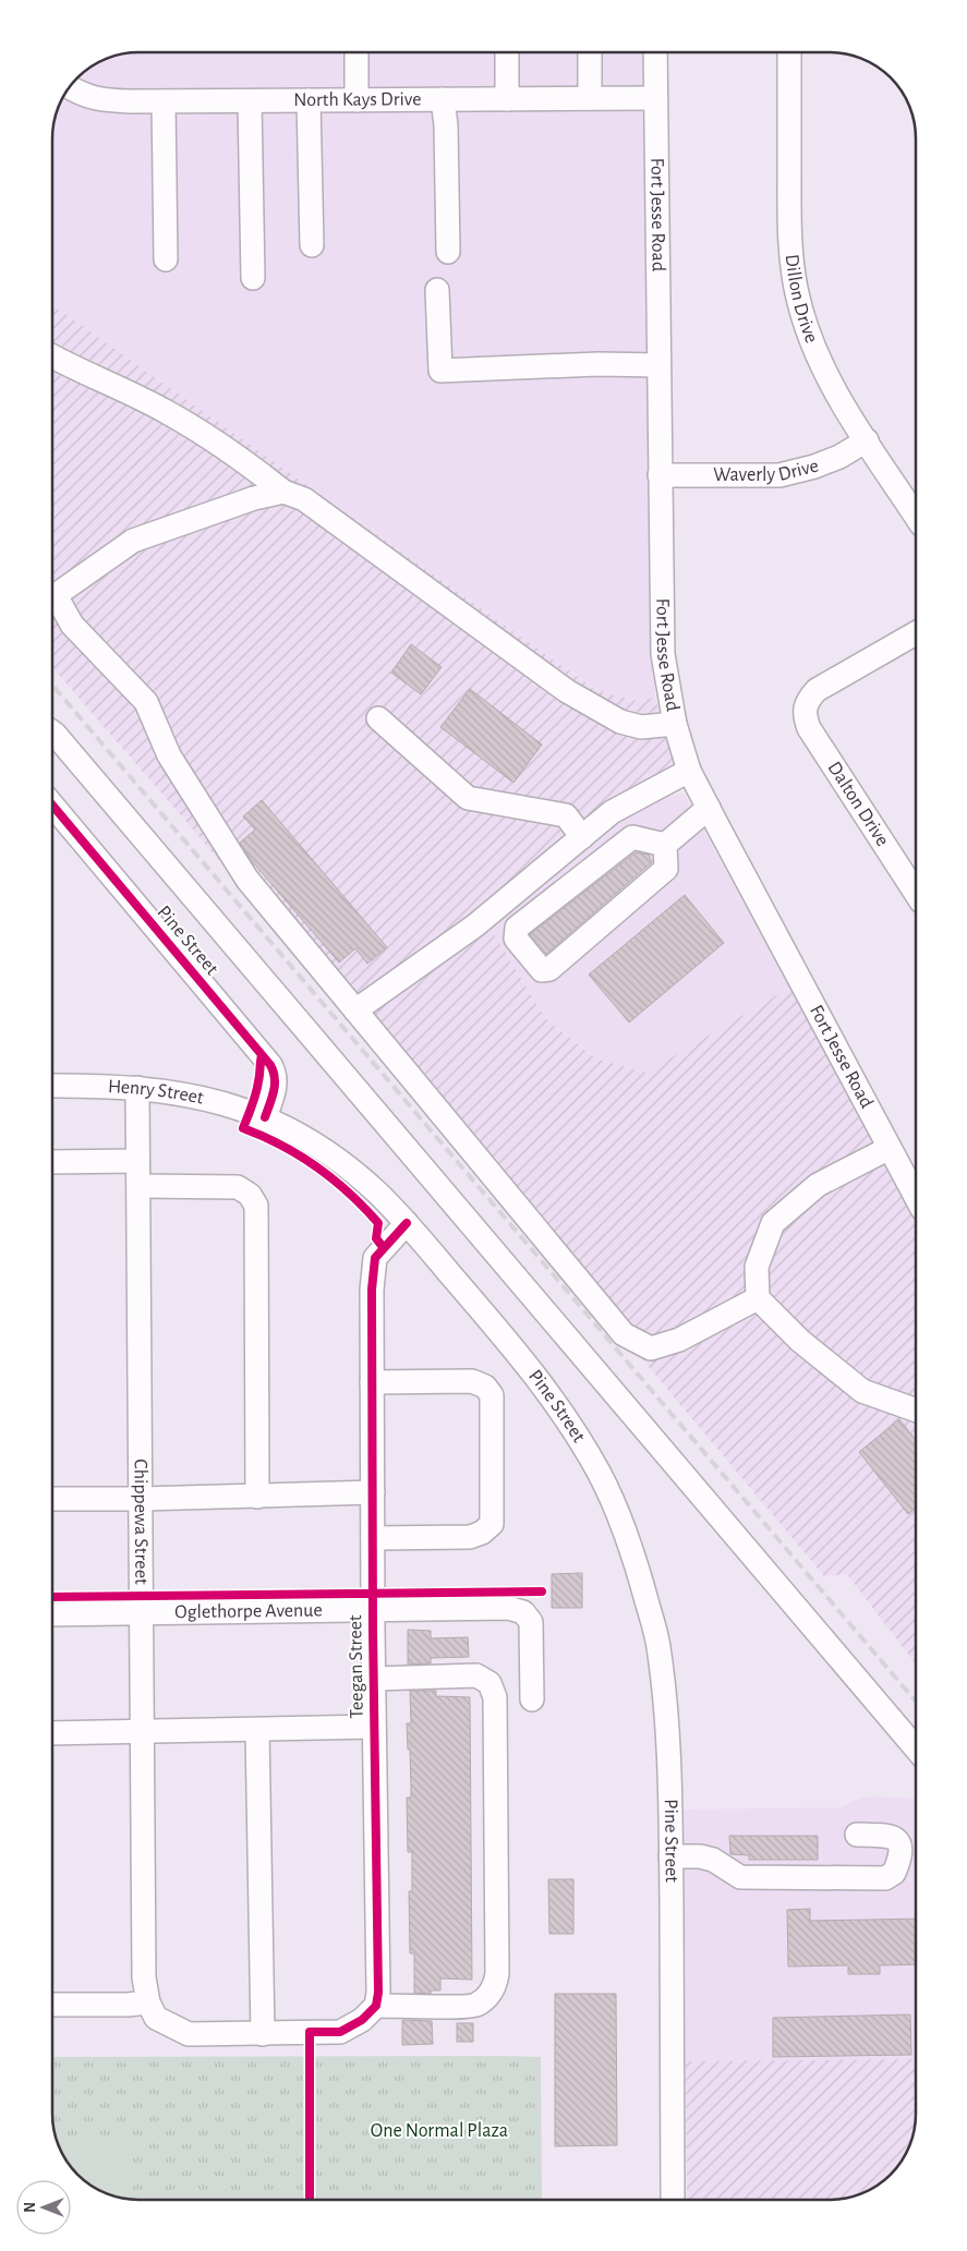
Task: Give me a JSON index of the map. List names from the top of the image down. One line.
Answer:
{"streets":{"street":["North Kays Drive","Fort Jesse Road","Dillon Drive","Waverly Drive","Dalton Drive","Pine Street","Henry Street","Chippewa Street","Oglethorpe Avenue","Teegan Street"]},"crossings":[["North Kays Drive","Fort Jesse Road"],["Fort Jesse Road","Waverly Drive"],["Dillon Drive","Waverly Drive"],["Pine Street","Henry Street"],["Pine Street","Teegan Street"],["Henry Street","Chippewa Street"],["Chippewa Street","Oglethorpe Avenue"],["Oglethorpe Avenue","Teegan Street"]],"parks":["One Normal Plaza"],"north":"left"}
